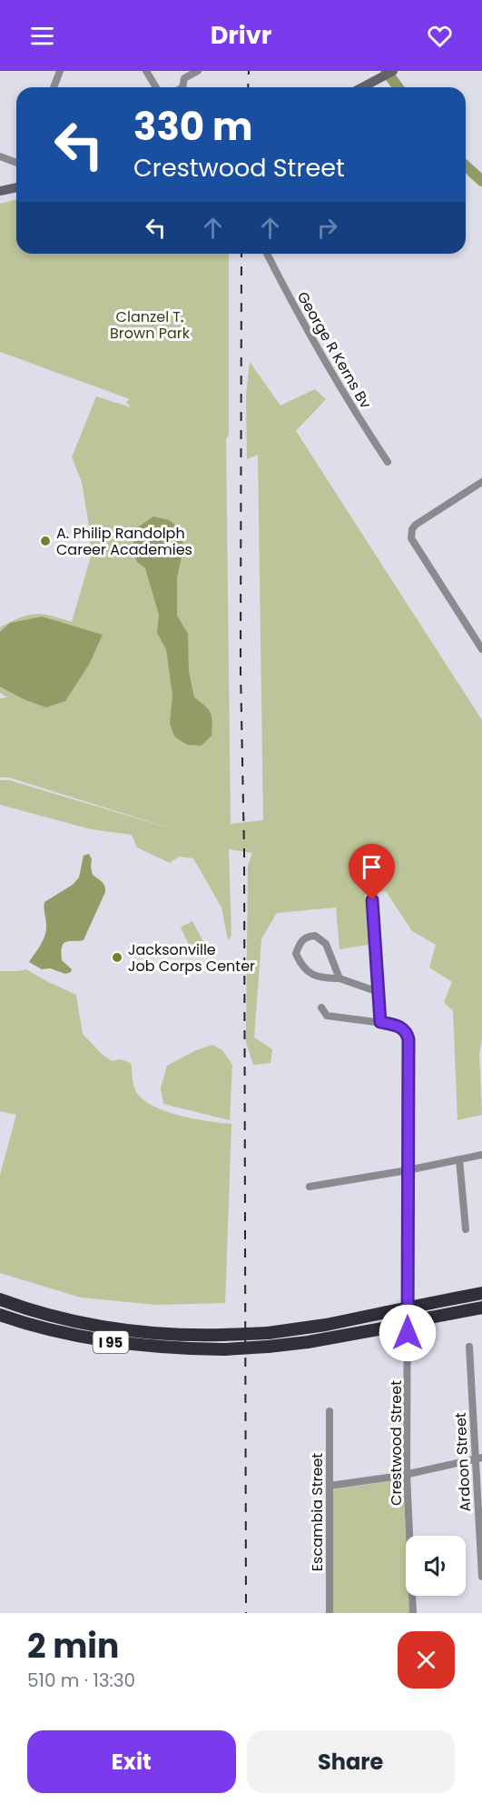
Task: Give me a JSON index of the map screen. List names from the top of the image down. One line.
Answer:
{"streets":{"highway":["I 95"],"street":["George R Kerns Bv","Crestwood Street","Ardoon Street","Escambia Street"]},"parks":["Clanzel T. Brown Park"],"places":["A. Philip Randolph Career Academies","Jacksonville Job Corps Center"],"page":{"header":"Drivr","turn":["330 m","Crestwood Street"],"heading":["2 min","510 m · 13:30"],"buttons":["Exit","Share"]}}
